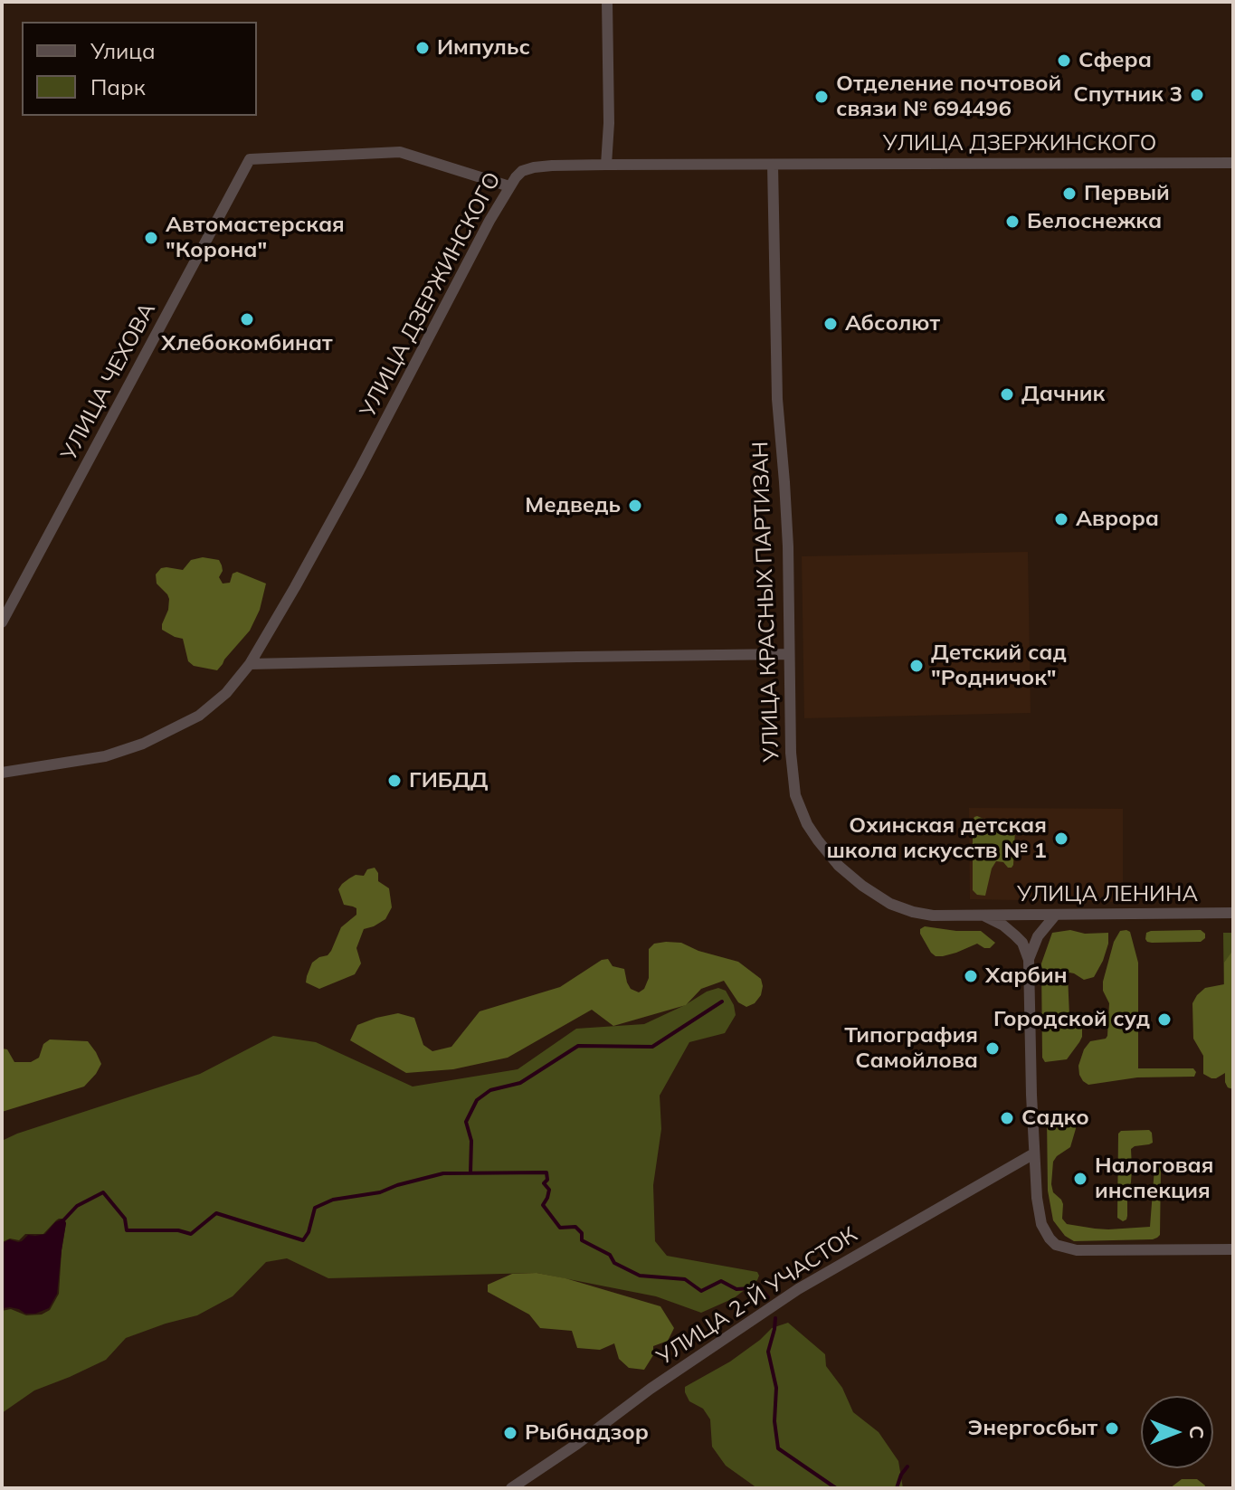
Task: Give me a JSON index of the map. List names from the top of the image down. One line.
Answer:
{"streets":{"street":["УЛИЦА ДЗЕРЖИНСКОГО","УЛИЦА ЧЕХОВА","УЛИЦА КРАСНЫХ ПАРТИЗАН","УЛИЦА ЛЕНИНА","УЛИЦА 2-Й УЧАСТОК"]},"crossings":[["УЛИЦА ДЗЕРЖИНСКОГО","УЛИЦА ЧЕХОВА"],["УЛИЦА ДЗЕРЖИНСКОГО","УЛИЦА КРАСНЫХ ПАРТИЗАН"],["УЛИЦА КРАСНЫХ ПАРТИЗАН","УЛИЦА ЛЕНИНА"]],"places":["Импульс","Сфера","Спутник 3","Отделение почтовой связи № 694496","Первый","Белоснежка","Автомастерская \"Корона\"","Хлебокомбинат","Абсолют","Дачник","Медведь","Аврора","Детский сад \"Родничок\"","ГИБДД","Охинская детская школа искусств № 1","Харбин","Городской суд","Типография Самойлова","Садко","Налоговая инспекция","Энергосбыт","Рыбнадзор"],"legend":["Улица","Парк"],"north":"right"}
